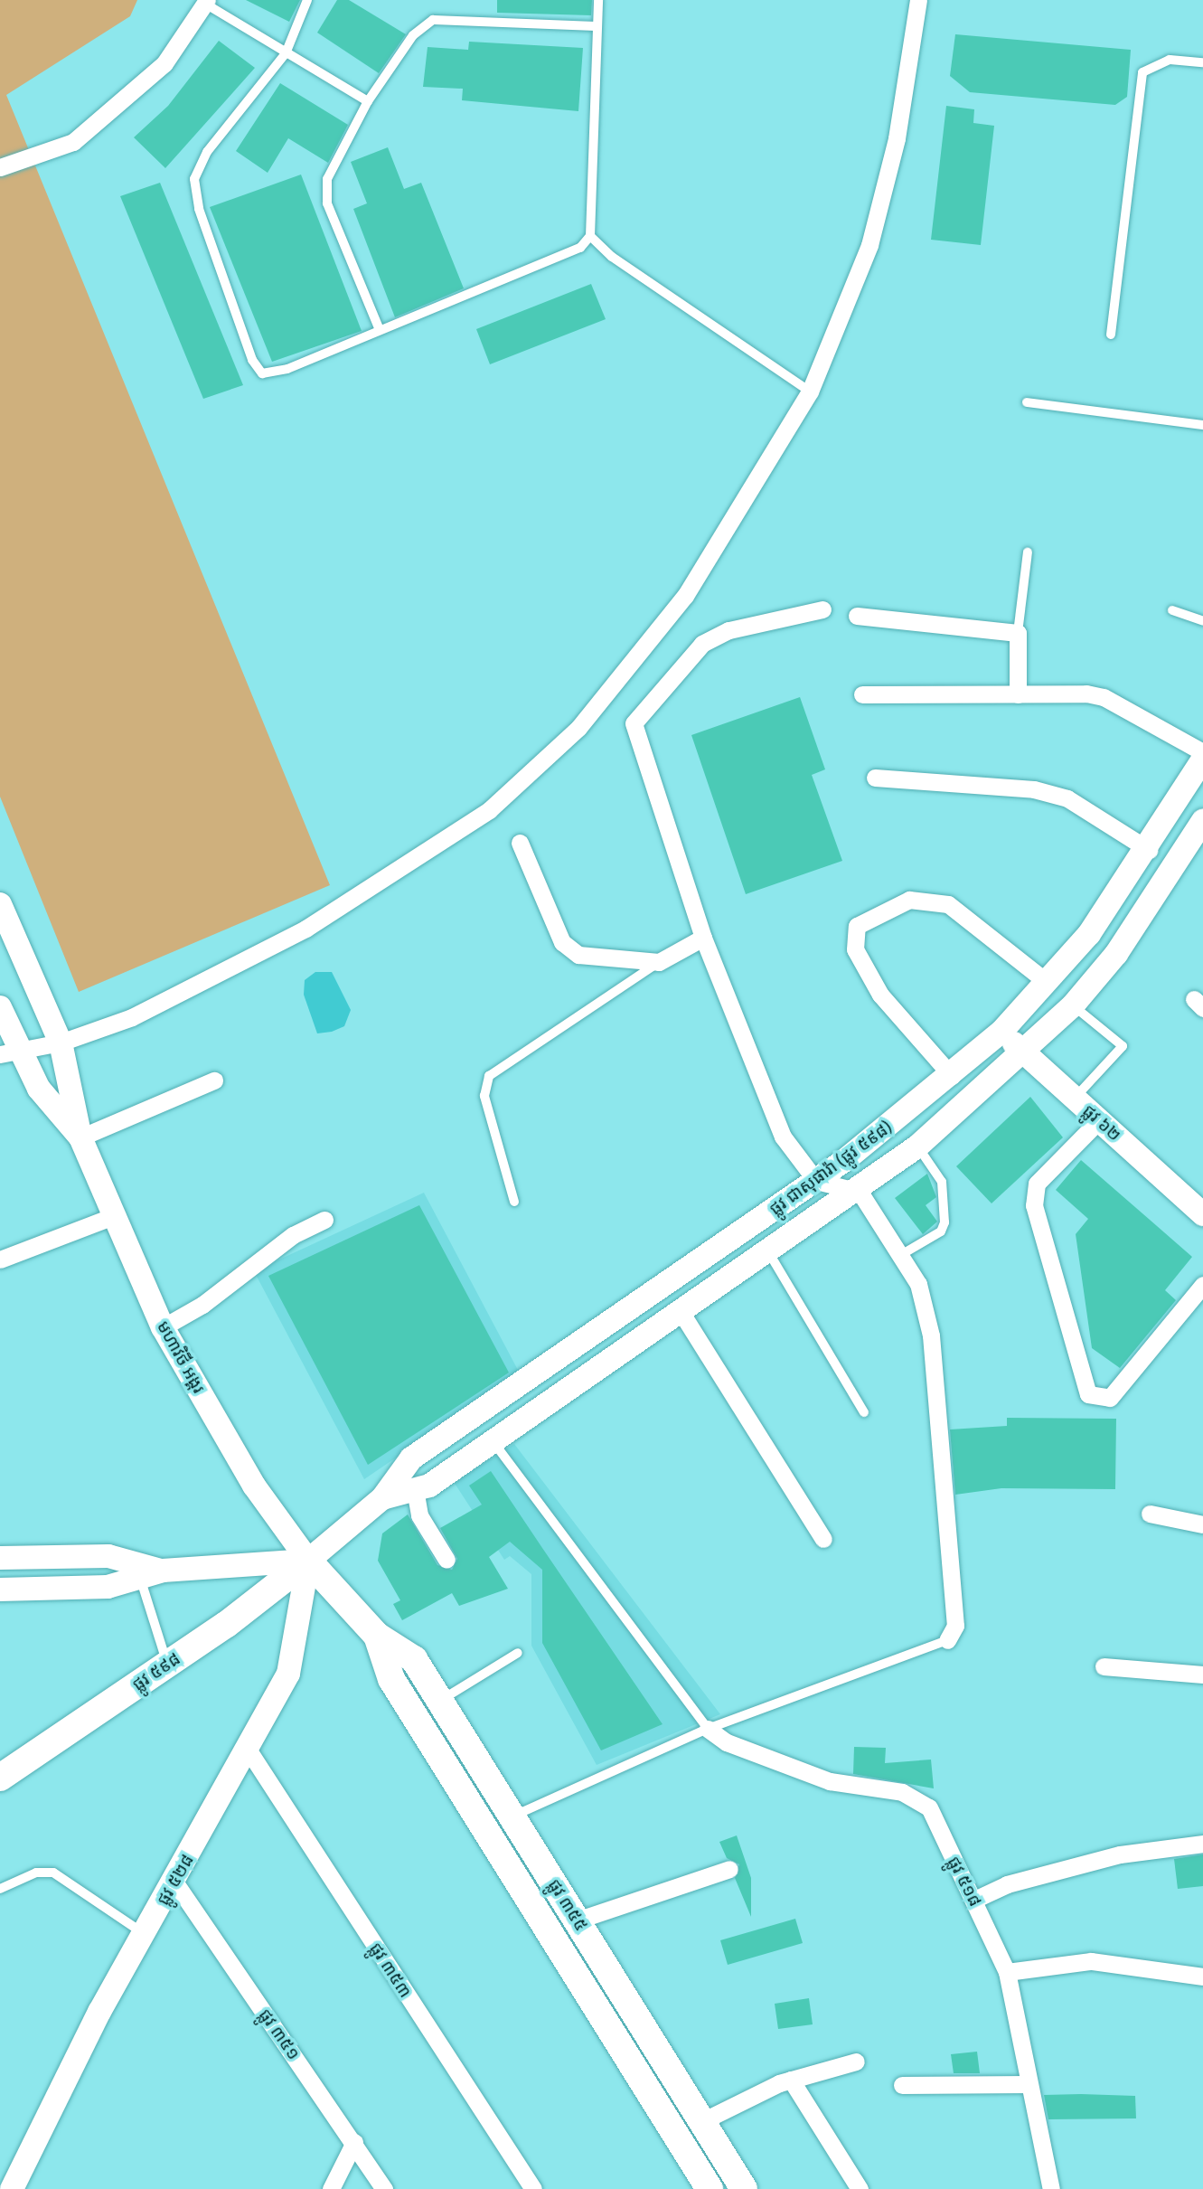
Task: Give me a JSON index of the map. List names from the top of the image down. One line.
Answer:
{"streets":{"main road":["ផ្លូវ ៦២","ផ្លូវ ជាសុផារ៉ា (ផ្លូវ ៥៩៨)","មហាវិថី អង្គរ","ផ្លូវ ៥៩៨","ផ្លូវ ៥២៨","ផ្លូវ ៣៥៥"],"street":["ផ្លូវ ៥១៨","ផ្លូវ ៣៥៣","ផ្លូវ ៣៥១"]},"crossings":[["ផ្លូវ ៦២","ផ្លូវ ជាសុផារ៉ា (ផ្លូវ ៥៩៨)"],["ផ្លូវ ជាសុផារ៉ា (ផ្លូវ ៥៩៨)","មហាវិថី អង្គរ"],["ផ្លូវ ជាសុផារ៉ា (ផ្លូវ ៥៩៨)","ផ្លូវ ៥៩៨"],["ផ្លូវ ជាសុផារ៉ា (ផ្លូវ ៥៩៨)","ផ្លូវ ៥២៨"],["ផ្លូវ ជាសុផារ៉ា (ផ្លូវ ៥៩៨)","ផ្លូវ ៣៥៥"],["មហាវិថី អង្គរ","ផ្លូវ ៥៩៨"],["មហាវិថី អង្គរ","ផ្លូវ ៥២៨"],["មហាវិថី អង្គរ","ផ្លូវ ៣៥៥"],["ផ្លូវ ៥៩៨","ផ្លូវ ៥២៨"],["ផ្លូវ ៥៩៨","ផ្លូវ ៣៥៥"],["ផ្លូវ ៥២៨","ផ្លូវ ៣៥៥"],["ផ្លូវ ៥២៨","ផ្លូវ ៣៥៣"],["ផ្លូវ ៥២៨","ផ្លូវ ៣៥១"]]}
